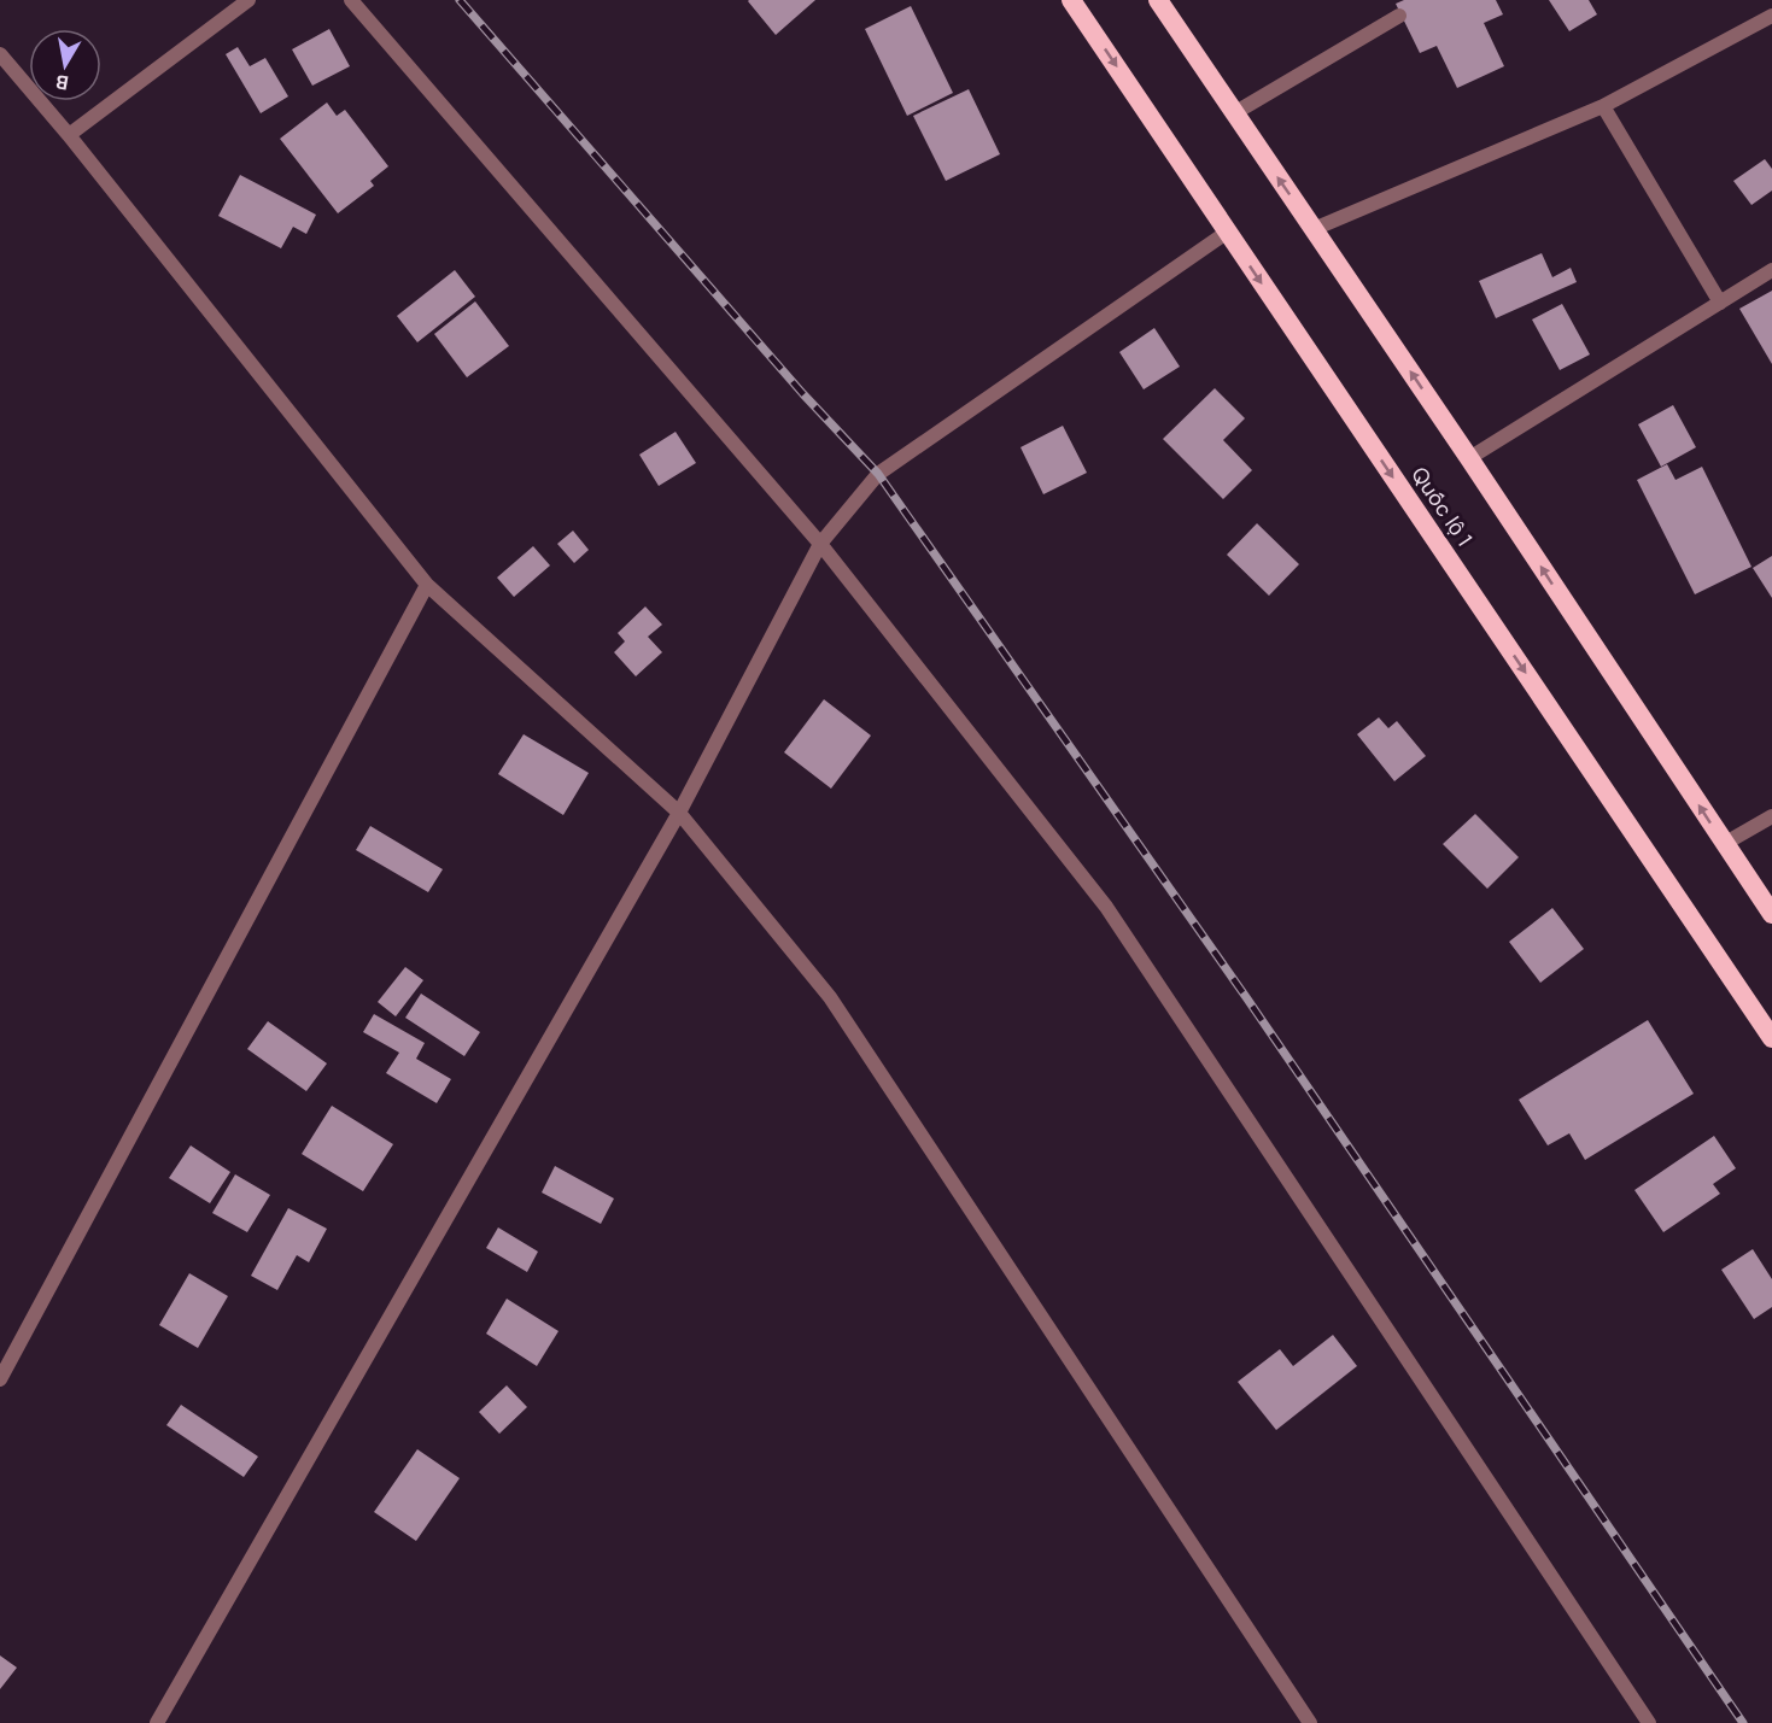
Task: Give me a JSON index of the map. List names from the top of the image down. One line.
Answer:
{"streets":{"highway":["Quốc lộ 1"]},"north":"bottom"}
